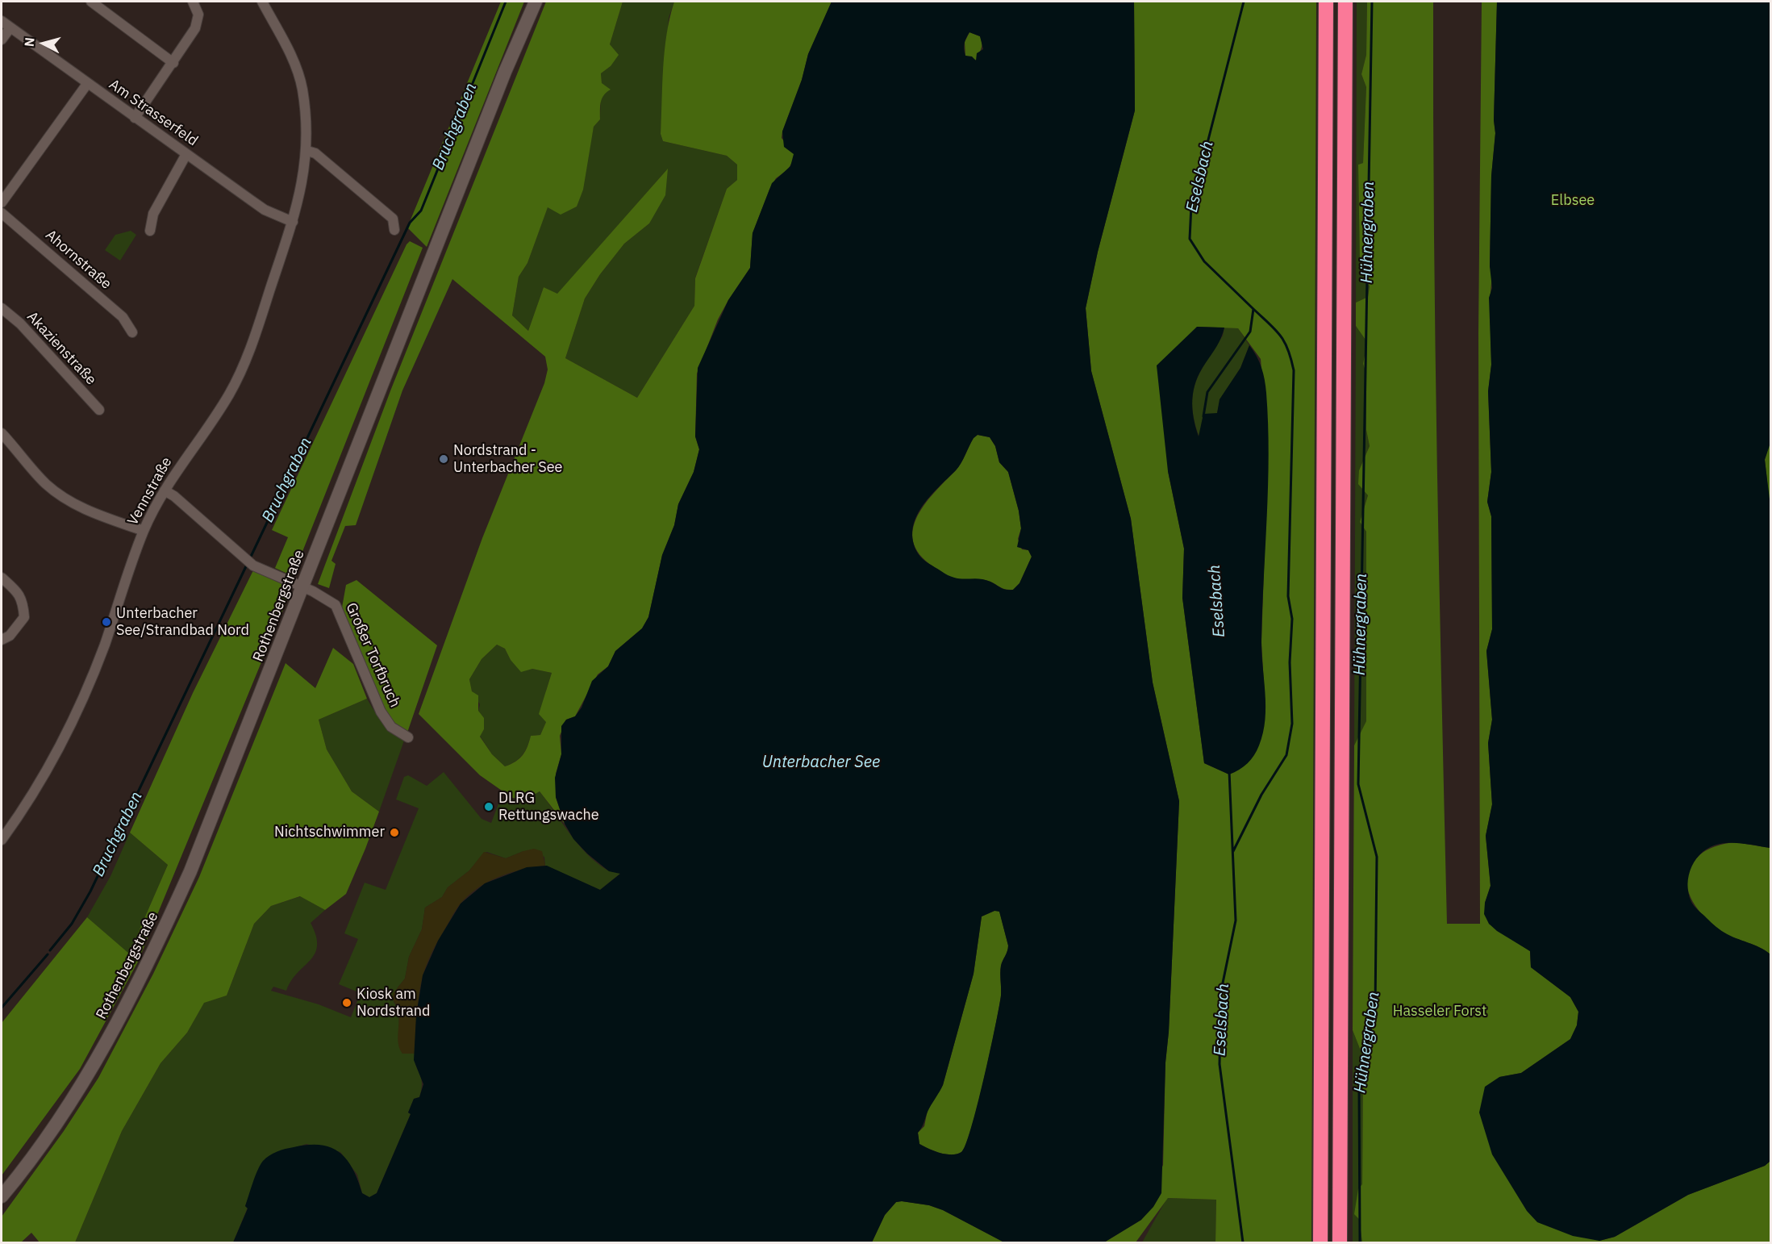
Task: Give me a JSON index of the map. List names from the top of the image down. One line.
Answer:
{"streets":{"main road":["Rothenbergstraße"],"street":["Am Strasserfeld","Ahornstraße","Akazienstraße","Vennstraße","Großer Torfbruch"]},"crossings":[["Am Strasserfeld","Vennstraße"],["Vennstraße","Großer Torfbruch"],["Rothenbergstraße","Großer Torfbruch"]],"water":["Bruchgraben","Eselsbach","Hühnergraben","Unterbacher See"],"parks":["Elbsee","Hasseler Forst"],"places":["Nordstrand - Unterbacher See","Unterbacher See/Strandbad Nord","DLRG Rettungswache","Nichtschwimmer","Kiosk am Nordstrand"],"north":"left"}
